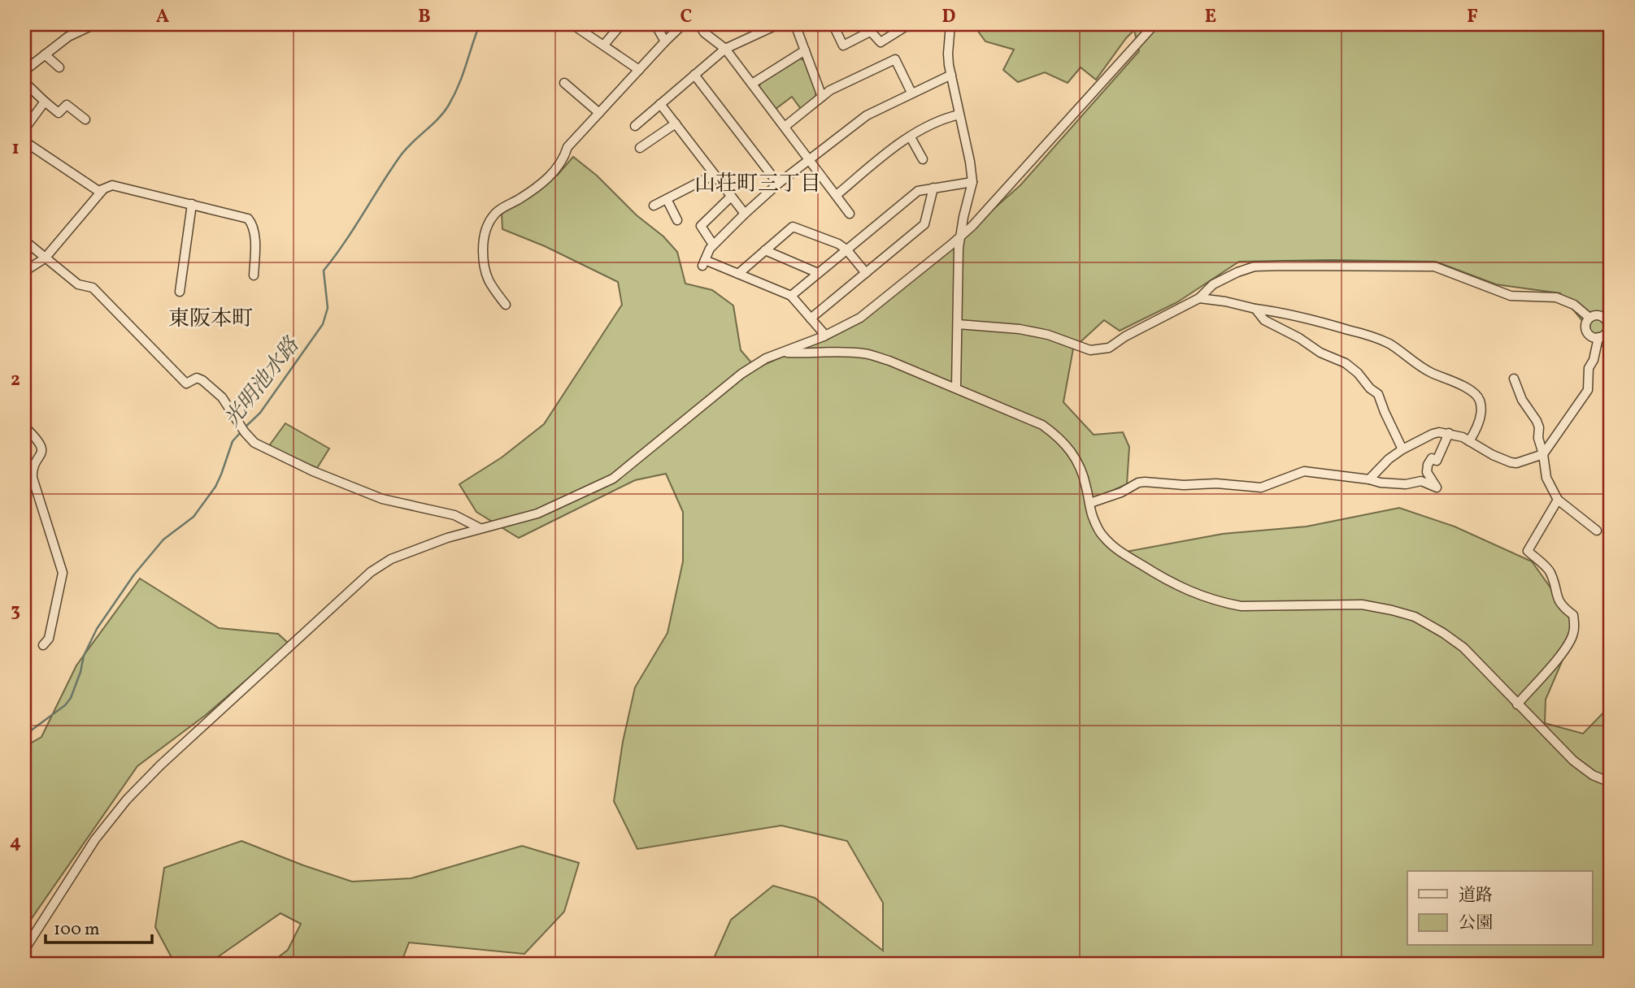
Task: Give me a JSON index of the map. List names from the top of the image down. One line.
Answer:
{"districts":["山荘町三丁目","東阪本町"],"water":["光明池水路"],"legend":["道路","公園"],"scale_bar":"100 m","grid":{"columns":["A","B","C","D","E","F"],"rows":["1","2","3","4"]}}
